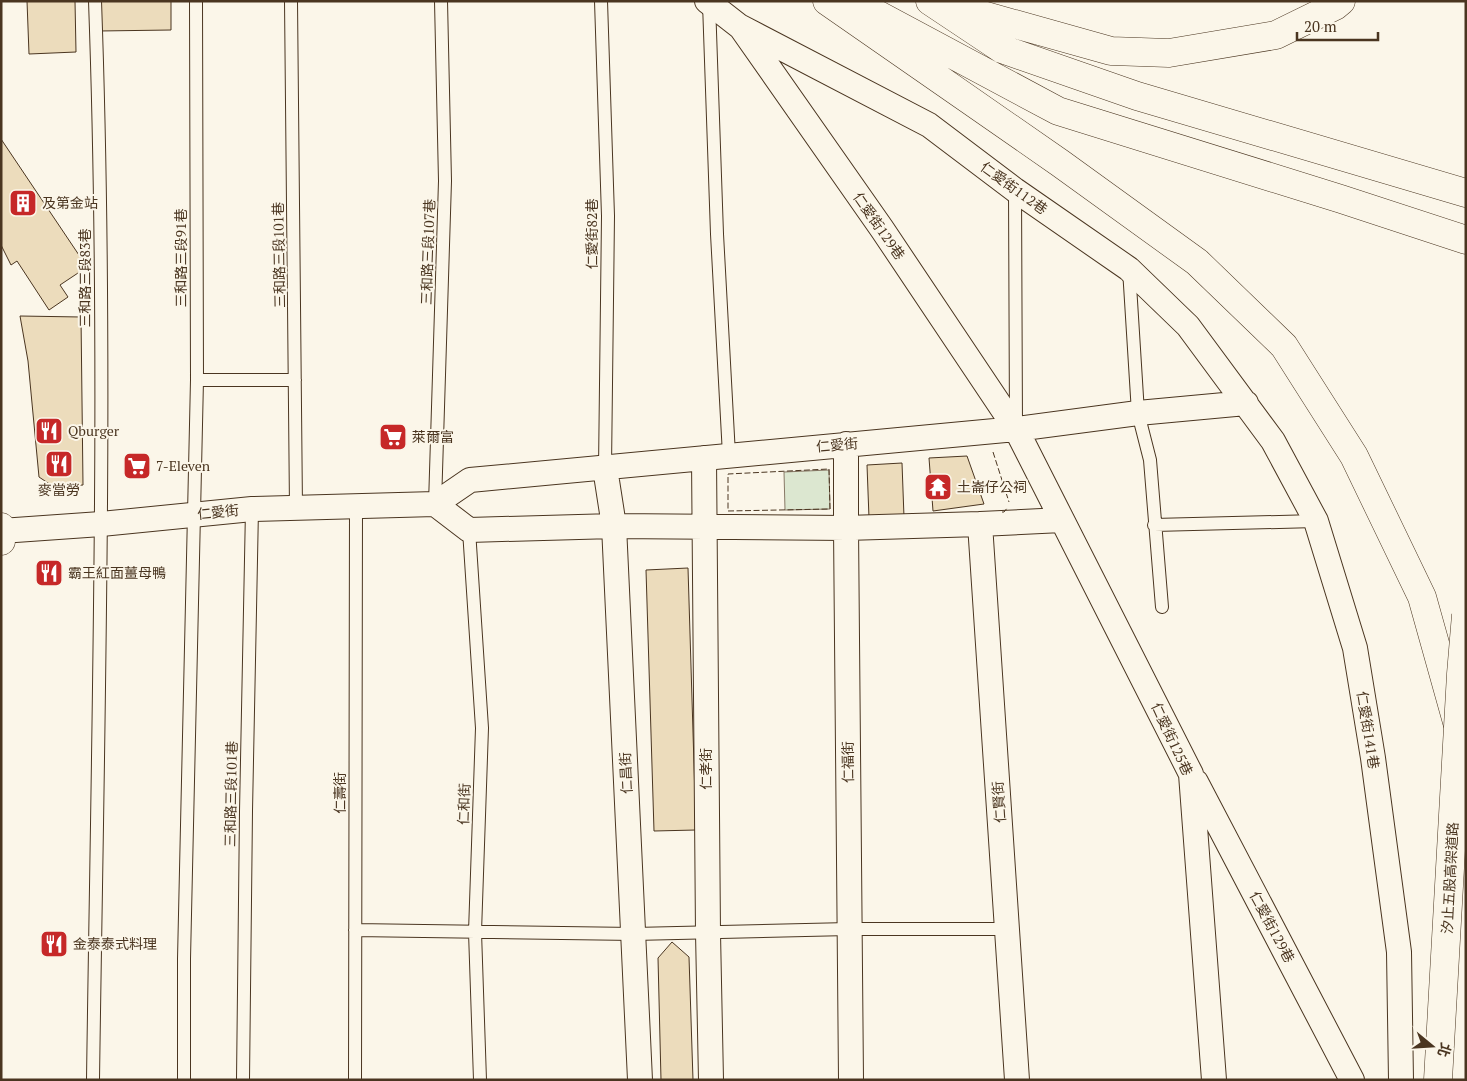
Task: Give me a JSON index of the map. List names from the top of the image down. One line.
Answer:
{"streets":{"main road":["汐止五股高架道路"],"street":["仁愛街112巷","仁愛街129巷","仁愛街","仁愛街141巷","仁愛街125巷","仁福街","仁孝街","仁昌街","仁賢街"],"lane":["仁愛街82巷","三和路三段107巷","三和路三段101巷","三和路三段91巷","三和路三段83巷","仁壽街","仁和街"]},"crossings":[["仁愛街112巷","仁愛街129巷"],["仁愛街112巷","仁愛街"],["仁愛街112巷","仁愛街141巷"],["仁愛街129巷","仁愛街"],["仁愛街129巷","仁愛街125巷"],["仁愛街82巷","仁愛街"],["仁愛街82巷","仁昌街"],["三和路三段107巷","仁愛街"],["三和路三段101巷","仁愛街"],["三和路三段91巷","仁愛街"],["三和路三段83巷","仁愛街"],["仁愛街","仁愛街141巷"],["仁愛街","仁愛街125巷"],["仁愛街","仁福街"],["仁愛街","仁孝街"],["仁愛街","仁昌街"],["仁愛街","仁壽街"]],"places":{"building":["及第金站"],"restaurant":["Qburger","麥當勞","霸王紅面薑母鴨","金泰泰式料理"],"supermarket":["萊爾富","7-Eleven"],"temple":["土崙仔公祠"]},"scale_bar":"20 m","north":"right"}
